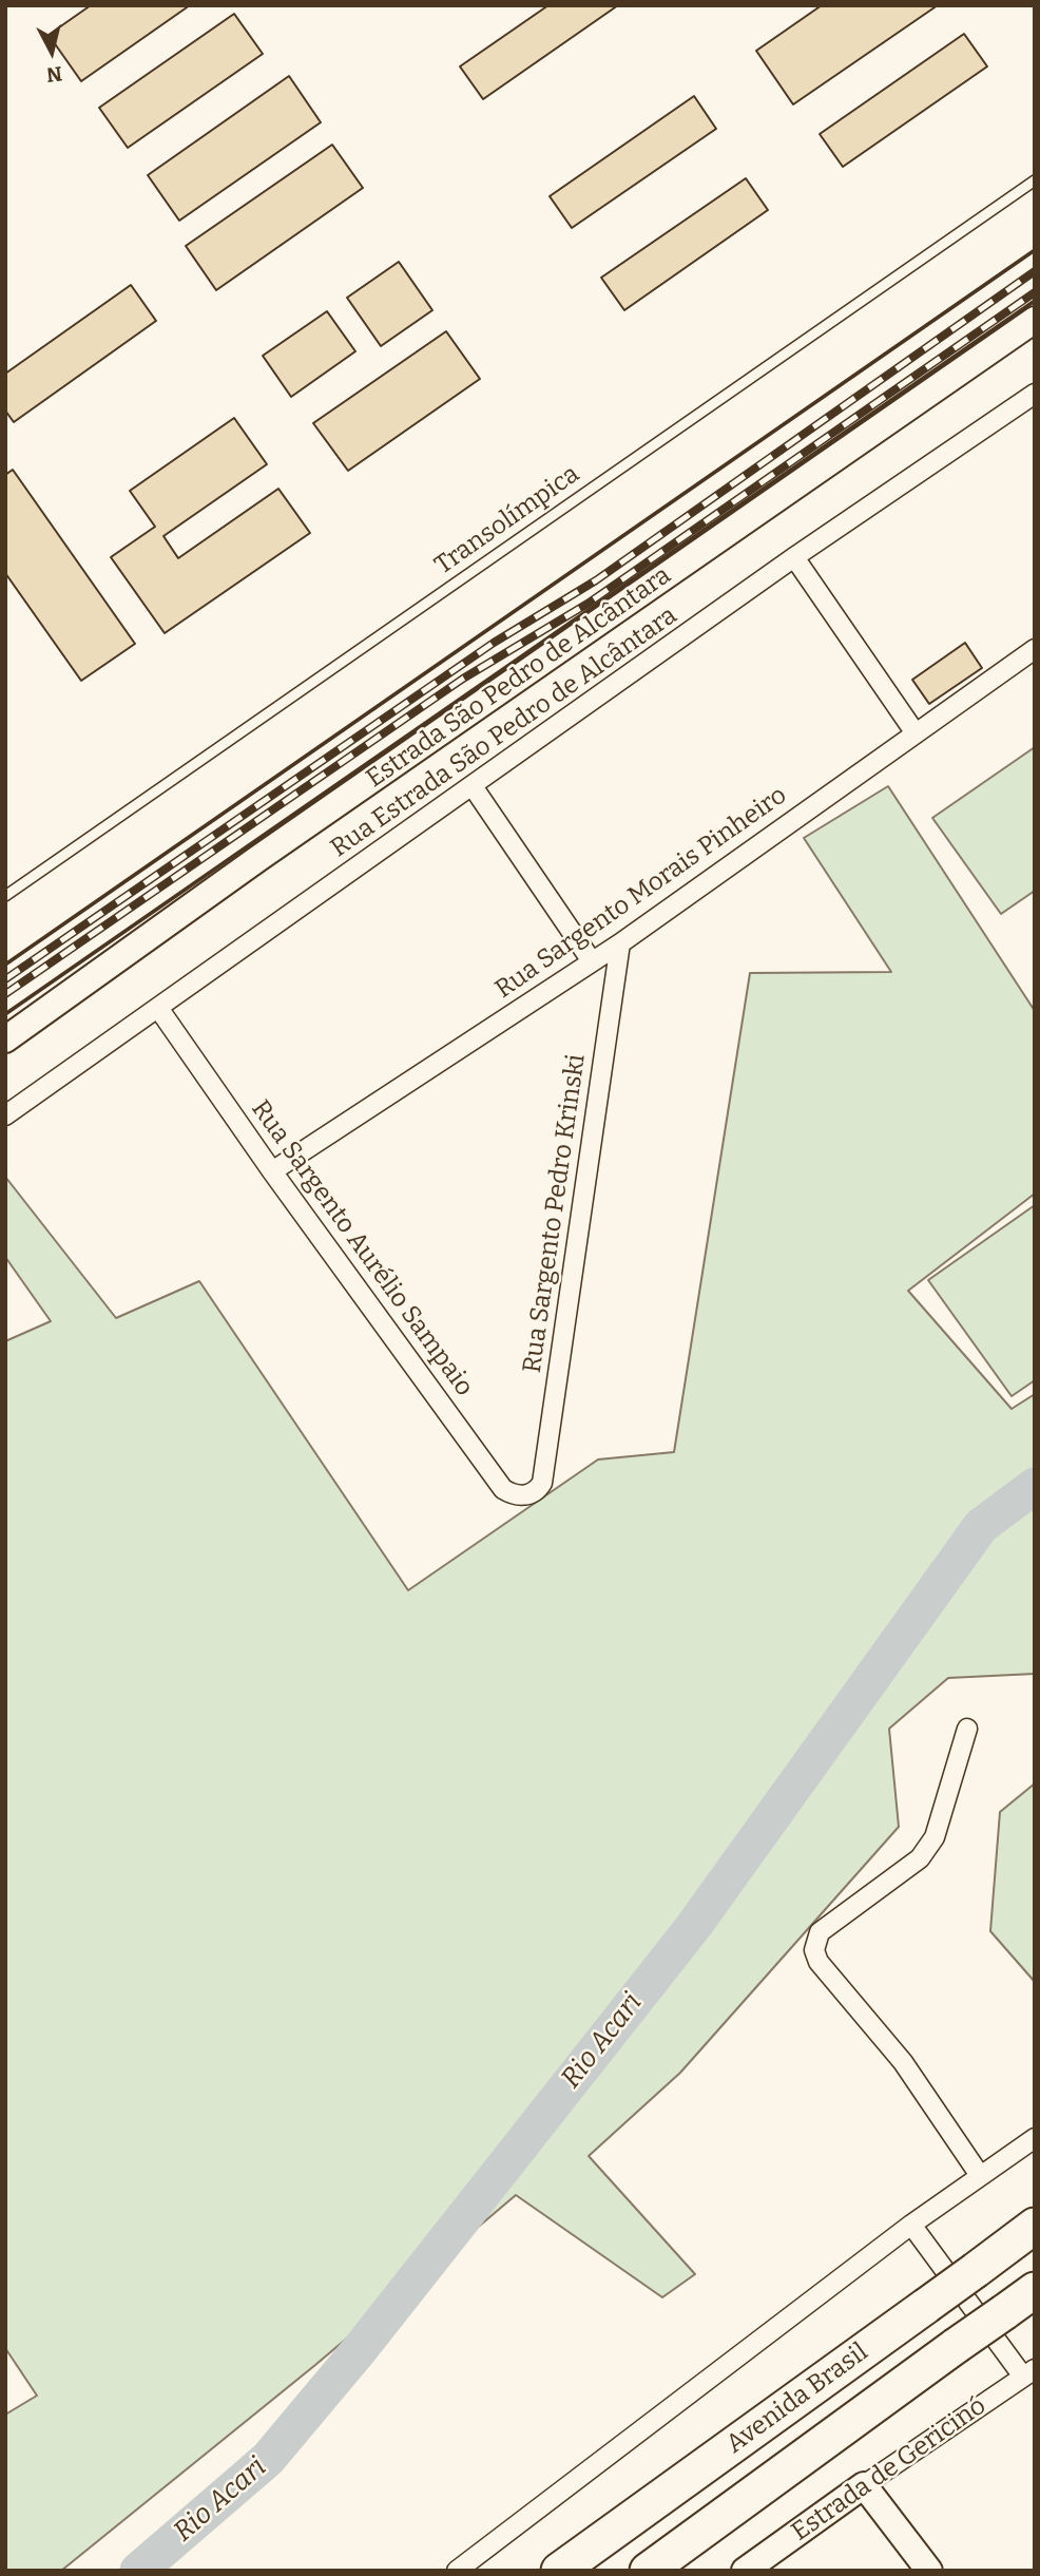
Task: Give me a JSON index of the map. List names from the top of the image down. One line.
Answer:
{"streets":{"highway":["Avenida Brasil"],"street":["Estrada São Pedro de Alcântara","Rua Estrada São Pedro de Alcântara","Rua Sargento Morais Pinheiro","Rua Sargento Pedro Krinski","Rua Sargento Aurélio Sampaio","Estrada de Gericinó"],"lane":["Transolímpica"]},"crossings":[["Rua Estrada São Pedro de Alcântara","Rua Sargento Aurélio Sampaio"],["Rua Sargento Morais Pinheiro","Rua Sargento Pedro Krinski"],["Rua Sargento Morais Pinheiro","Rua Sargento Aurélio Sampaio"],["Rua Sargento Pedro Krinski","Rua Sargento Aurélio Sampaio"]],"water":["Rio Acari"],"north":"bottom"}
